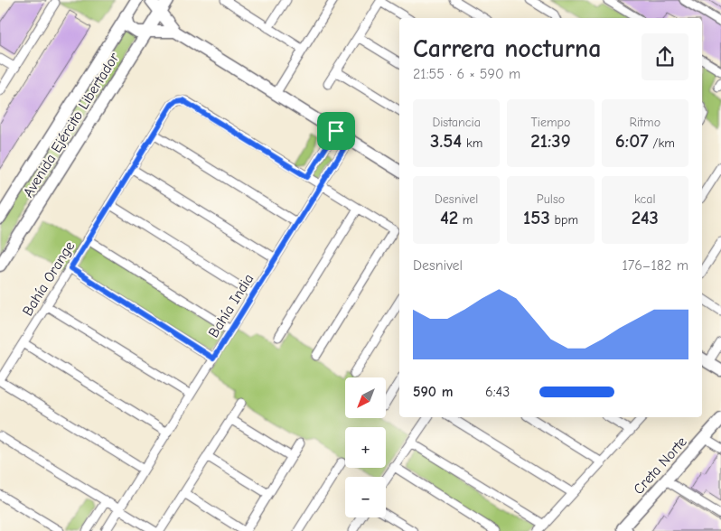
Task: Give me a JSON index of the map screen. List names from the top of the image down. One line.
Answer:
{"streets":{"main road":["Avenida Ejército Libertador","Creta Norte"],"street":["Bahía Orange","Bahía India"]},"north":"bottom left","page":{"heading":["Carrera nocturna","21:55 · 6 × 590 m"],"stats":[["Distancia","3.54 km"],["Tiempo","21:39"],["Ritmo","6:07 /km"],["Desnivel","42 m"],["Pulso","153 bpm"],["kcal","243"]],"chart":["Desnivel","176–182 m"],"list":[{"name":"590 m","note":"6:43"}],"map_buttons":["+","−"]}}
